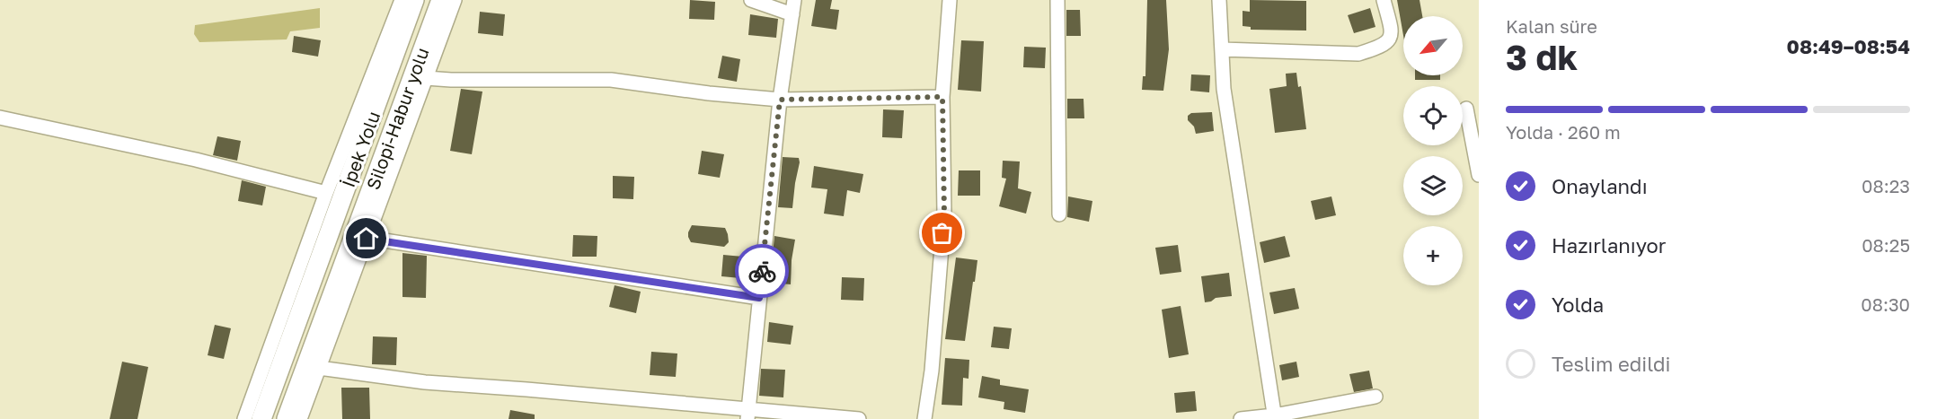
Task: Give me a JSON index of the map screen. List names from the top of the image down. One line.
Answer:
{"streets":{"highway":["Silopi-Habur yolu","İpek Yolu"]},"north":"bottom left","page":{"heading":["3 dk","Kalan süre","08:49–08:54"],"map_buttons":"+","bar":"Yolda · 260 m","list":[["Onaylandı","08:23"],["Hazırlanıyor","08:25"],["Yolda","08:30"],"Teslim edildi"]}}
